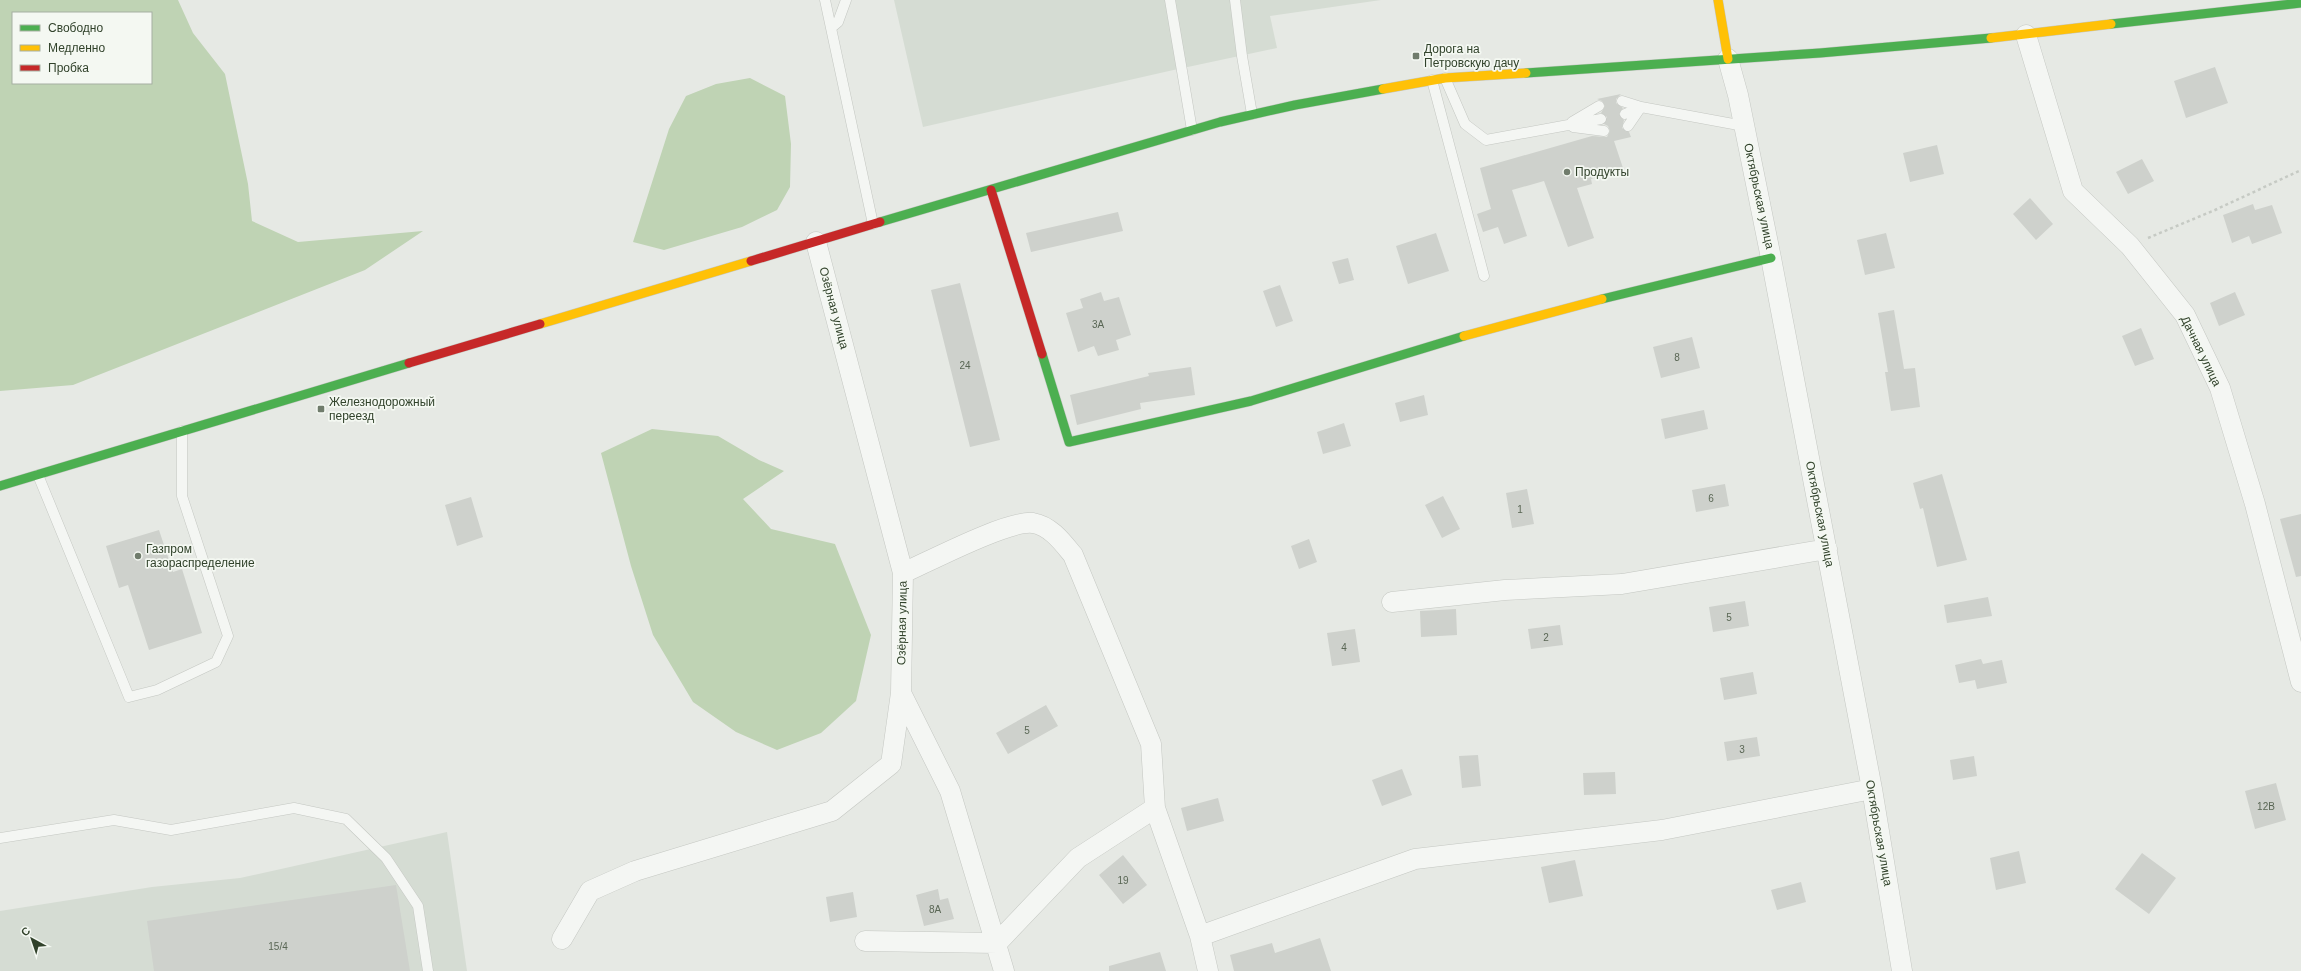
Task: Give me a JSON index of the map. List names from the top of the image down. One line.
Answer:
{"streets":{"street":["Октябрьская улица","Озёрная улица","Дачная улица"]},"places":{"transit":["Дорога на Петровскую дачу","Железнодорожный переезд"],"other":["Продукты","Газпром газораспределение"]},"house_numbers":["3А","8","24","6","1","5","2","4","5","3","12В","19","8А","15/4"],"legend":["Свободно","Медленно","Пробка"],"north":"top left"}
